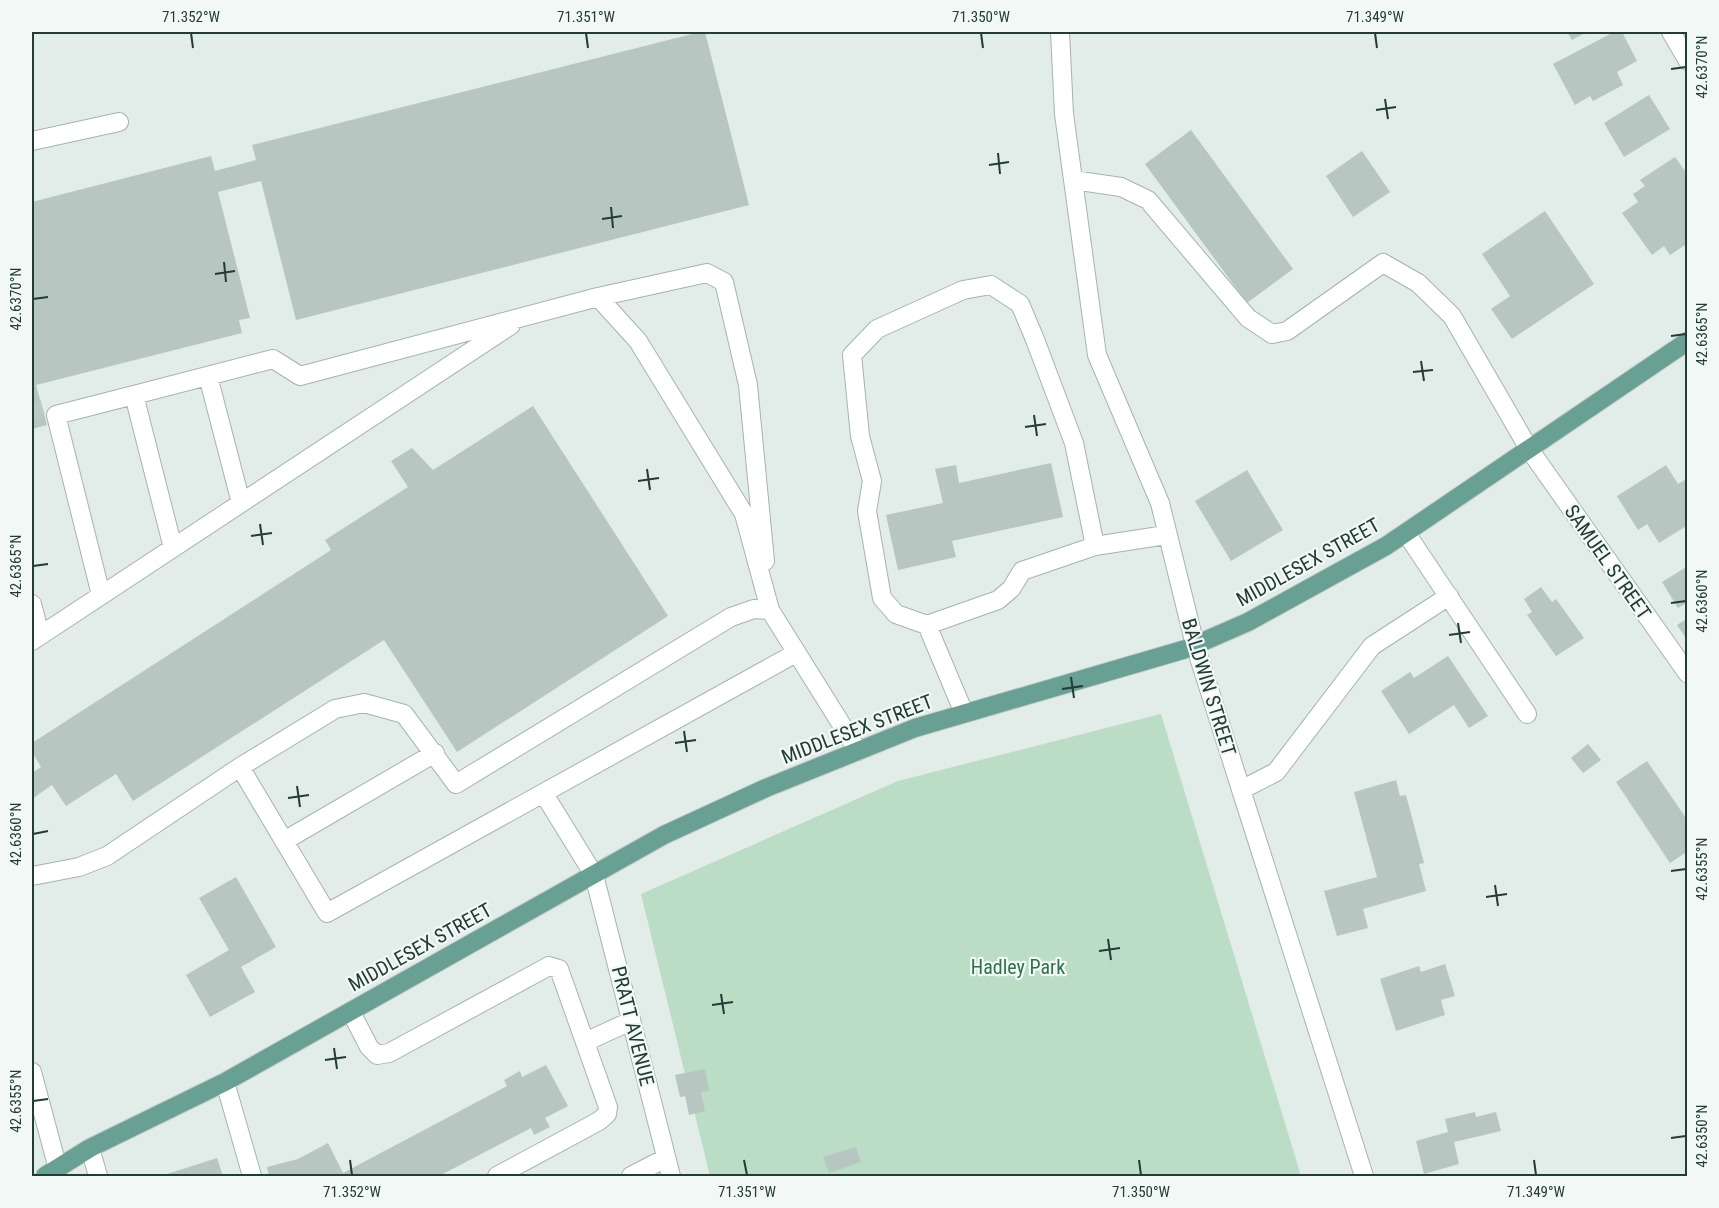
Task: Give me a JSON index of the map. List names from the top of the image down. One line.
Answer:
{"streets":{"main road":["MIDDLESEX STREET"],"street":["SAMUEL STREET","BALDWIN STREET","PRATT AVENUE"]},"crossings":[["MIDDLESEX STREET","SAMUEL STREET"],["MIDDLESEX STREET","BALDWIN STREET"],["MIDDLESEX STREET","PRATT AVENUE"],["SAMUEL STREET","BALDWIN STREET"]],"parks":["Hadley Park"],"coordinates":["71.352°W","71.351°W","71.350°W","71.349°W","42.6370°N","42.6365°N","42.6360°N","42.6355°N","42.6350°N"]}
